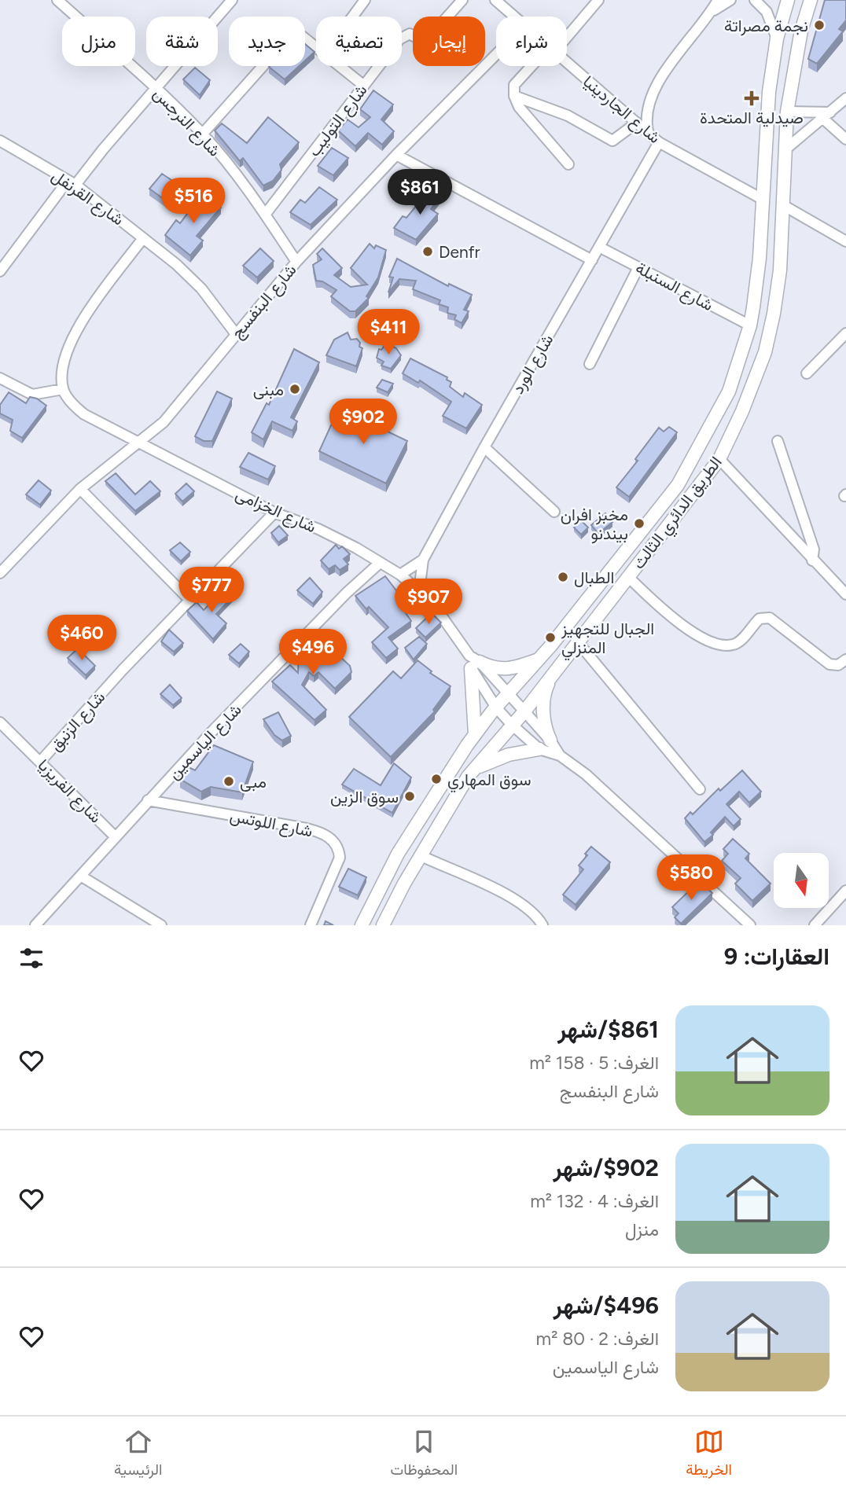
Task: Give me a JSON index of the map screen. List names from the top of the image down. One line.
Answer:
{"streets":{"main road":["الطريق الدائري الثالث"],"street":["شارع الجاردينيا","شارع التوليب","شارع النرجس","شارع القرنفل","شارع السنبلة","شارع البنفسج","شارع الورد","شارع الخزامى","شارع الزنبق","شارع الياسمين","شارع الفريزيا","شارع اللوتس"]},"crossings":[["شارع الجاردينيا","شارع الورد"],["شارع الجاردينيا","الطريق الدائري الثالث"],["شارع التوليب","شارع النرجس"],["شارع النرجس","شارع البنفسج"],["شارع القرنفل","شارع البنفسج"],["شارع السنبلة","شارع الورد"],["شارع السنبلة","الطريق الدائري الثالث"],["شارع البنفسج","شارع الخزامى"],["شارع الورد","شارع الخزامى"],["شارع الخزامى","شارع الزنبق"],["شارع الخزامى","شارع الياسمين"],["شارع الزنبق","شارع الفريزيا"],["شارع الياسمين","شارع الفريزيا"],["شارع الياسمين","شارع اللوتس"]],"places":{"other":["نجمة مصراتة","Denfr","مبنى","مخبز افران بيندنو","الطبال","الجبال للتجهيز المنزلي","سوق المهاري","مبى","سوق الزين"],"health":["صيدلية المتحدة"]},"north":"bottom","page":{"chip":["شراء","إيجار","تصفية","جديد","شقة","منزل"],"price":["$861","$516","$411","$902","$777","$907","$460","$496","$580"],"heading":"العقارات: 9","list":[{"name":"$861/شهر","note":"الغرف: 5 · 158 m² · شارع البنفسج"},{"name":"$902/شهر","note":"الغرف: 4 · 132 m² · منزل"},{"name":"$496/شهر","note":"الغرف: 2 · 80 m² · شارع الياسمين"}],"tabs":["الخريطة","المحفوظات","الرئيسية"]}}
